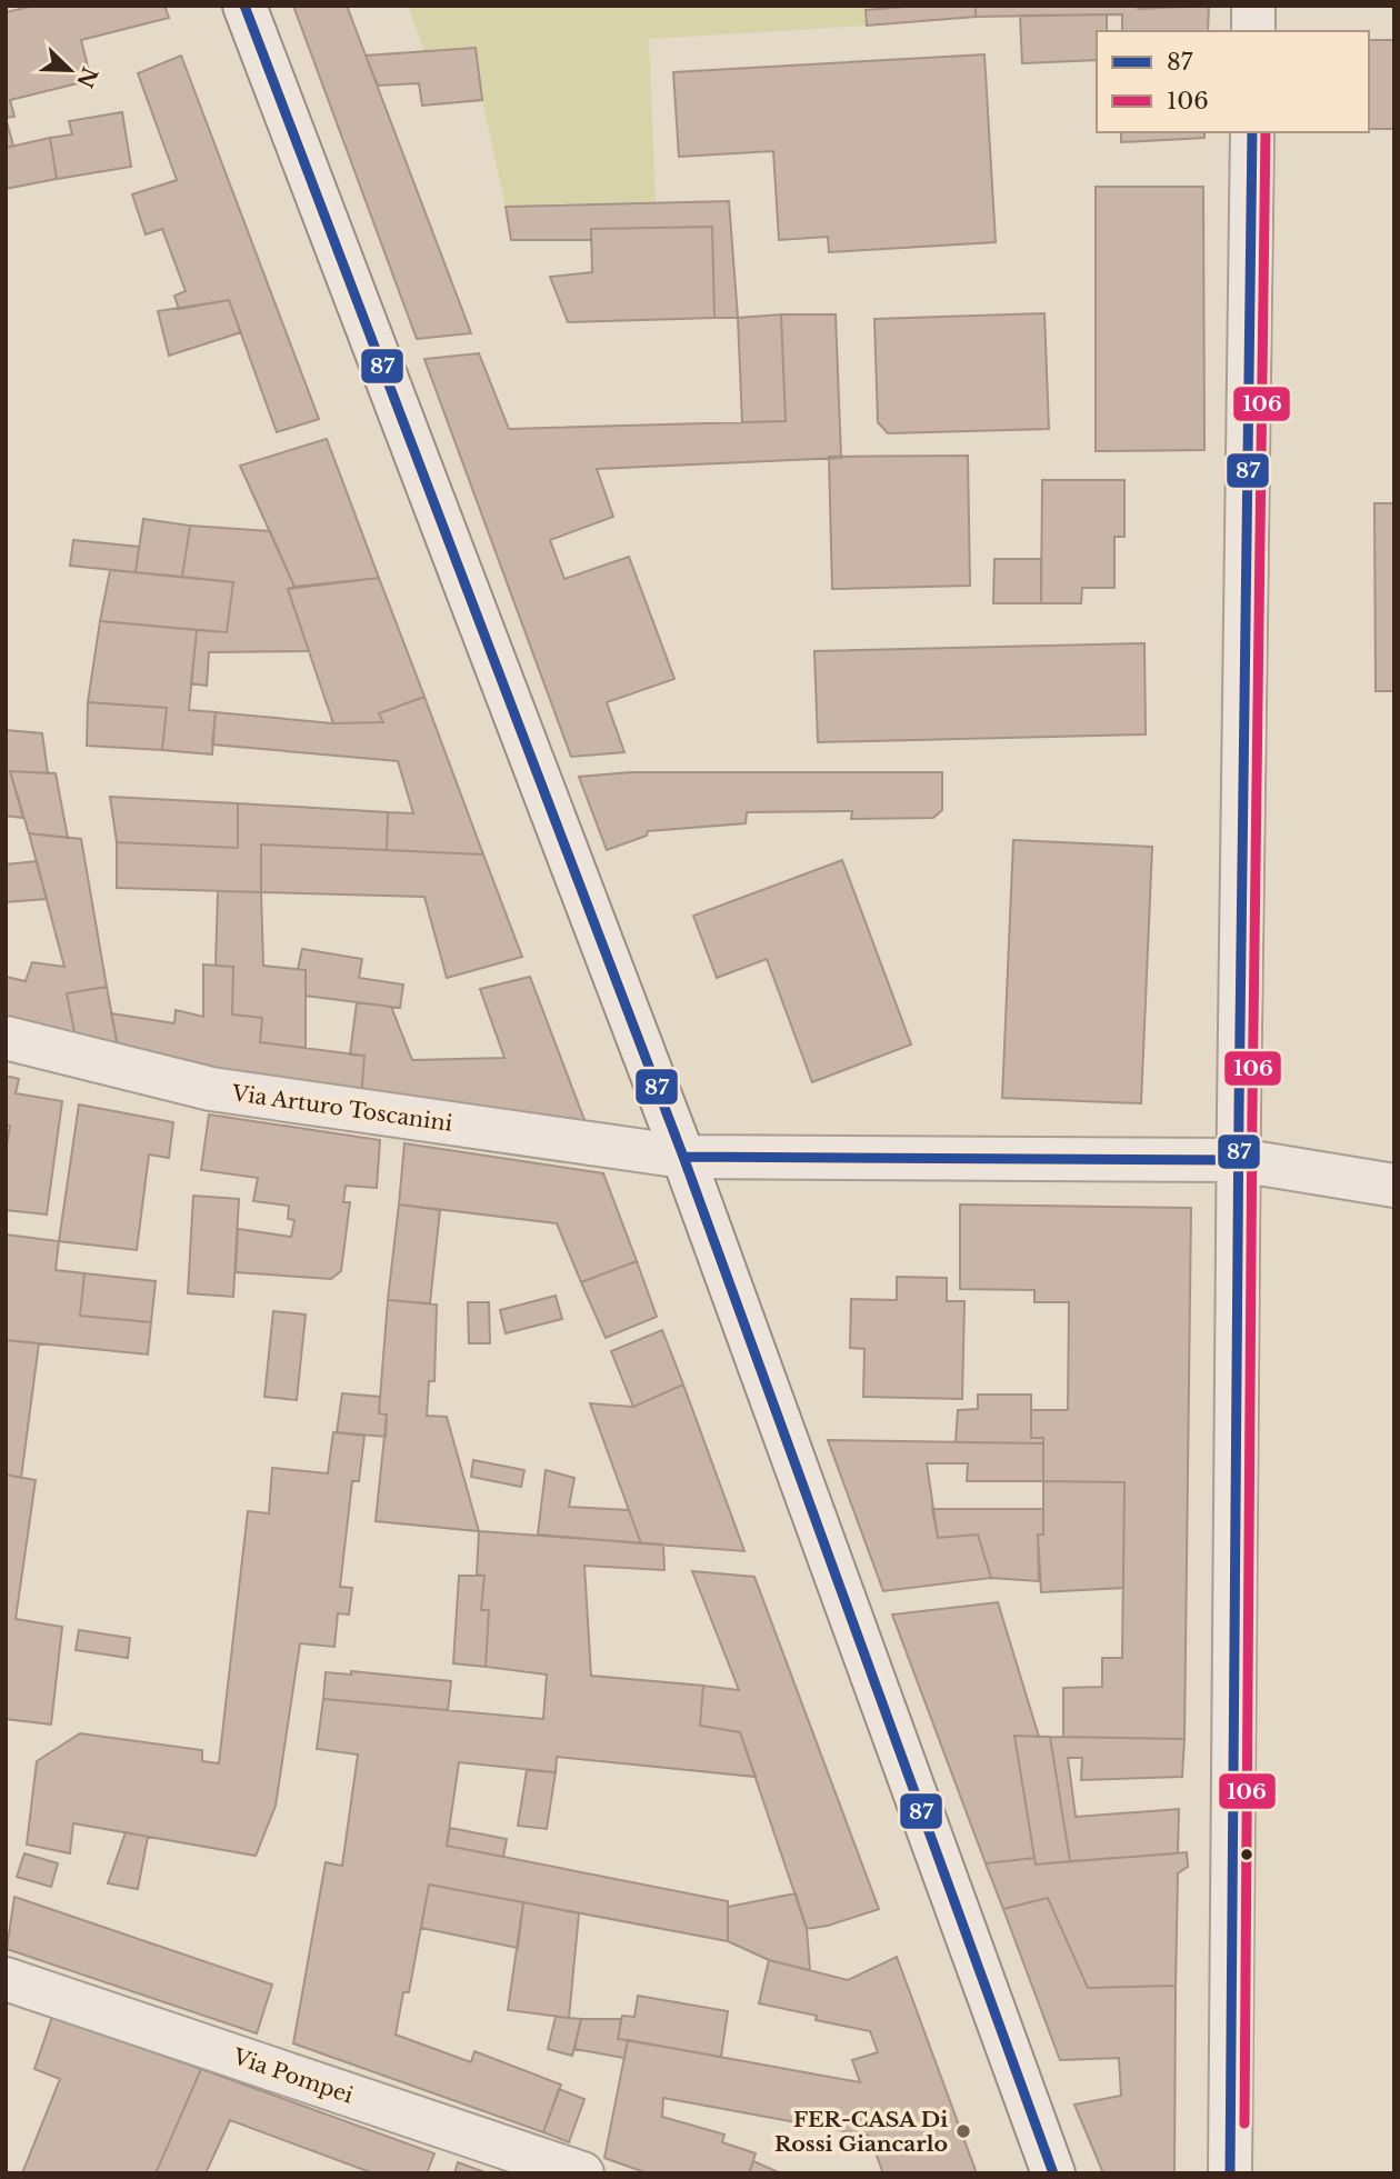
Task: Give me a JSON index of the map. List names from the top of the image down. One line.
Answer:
{"streets":{"street":["Via Arturo Toscanini","Via Pompei"]},"places":["FER-CASA Di Rossi Giancarlo"],"lines":["transit line 87","transit line 106"],"legend":["87","106"],"north":"bottom right"}
